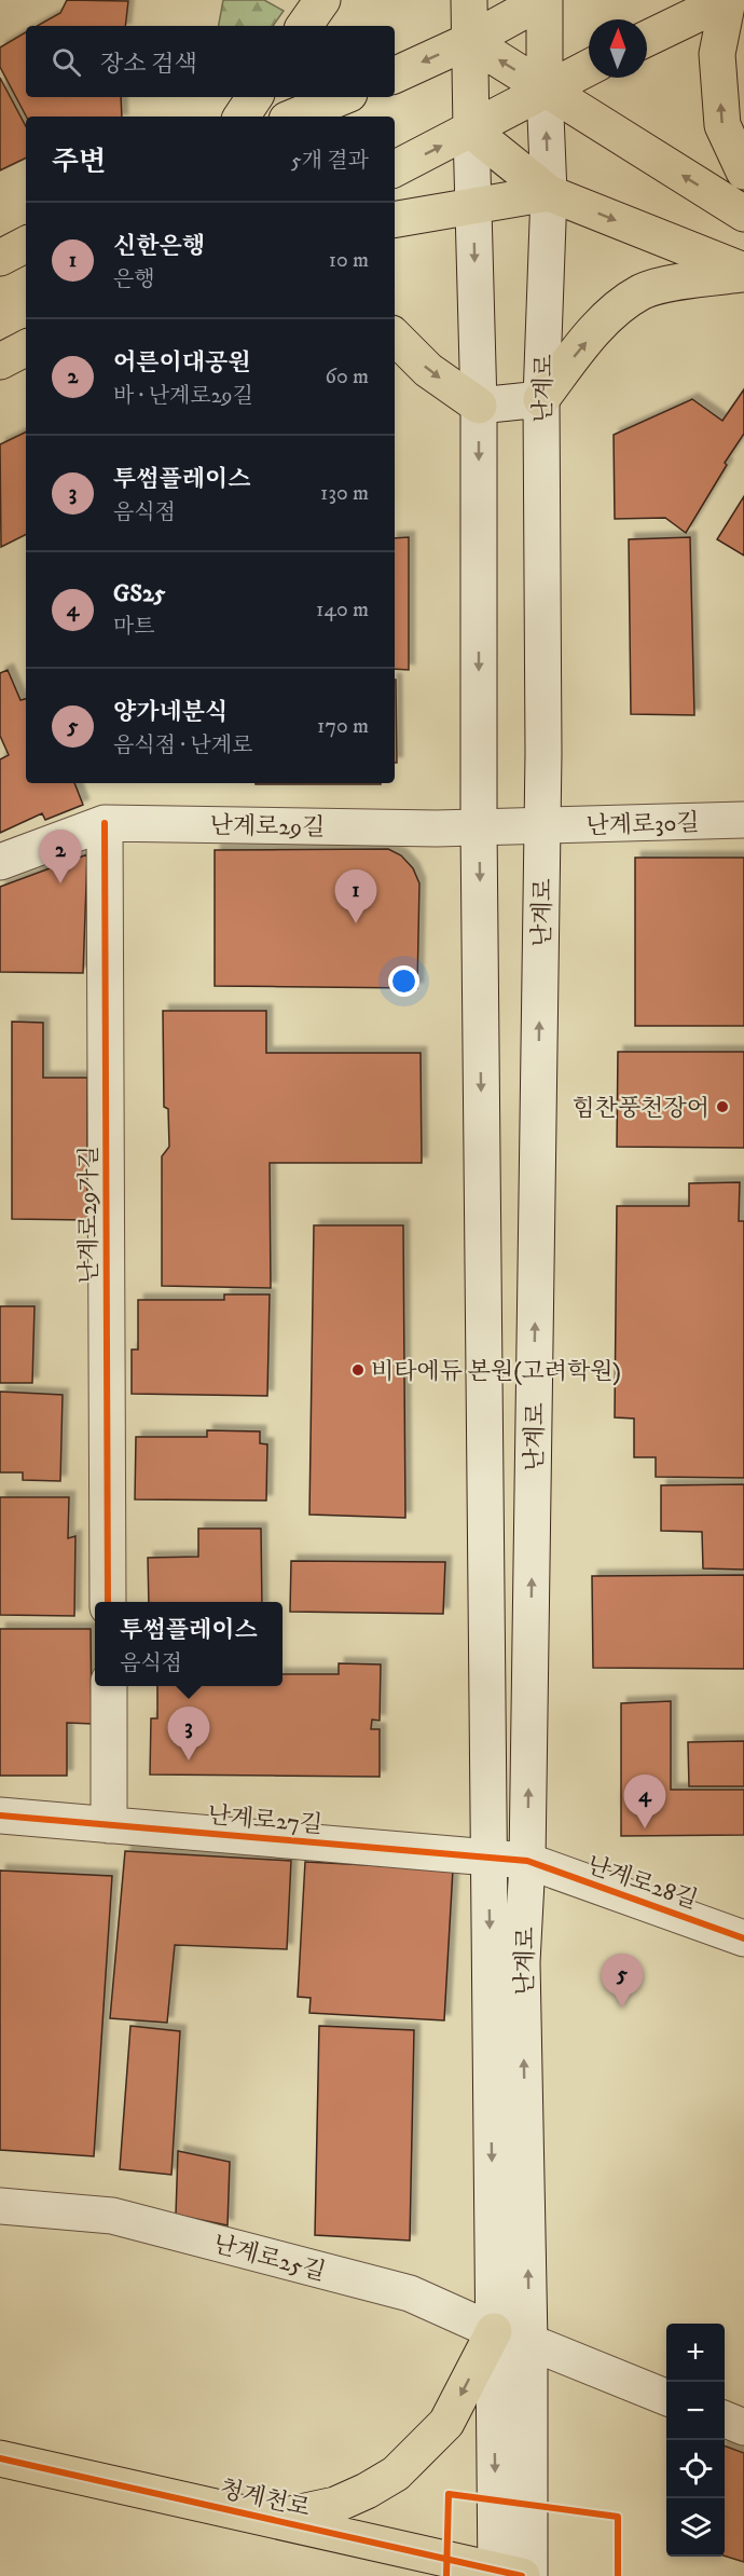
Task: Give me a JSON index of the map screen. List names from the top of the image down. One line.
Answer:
{"streets":{"main road":["난계로","난계로30길","난계로29길","난계로29가길","난계로27길","난계로28길","난계로25길","청계천로"]},"crossings":[["난계로","난계로30길"],["난계로","난계로29길"],["난계로","난계로27길"],["난계로","난계로28길"],["난계로","난계로25길"],["난계로","청계천로"],["난계로30길","난계로29길"],["난계로29길","난계로29가길"],["난계로27길","난계로28길"]],"places":["힘찬풍천장어","비타에듀 본원(고려학원)"],"north":"top","page":{"search":"장소 검색","heading":["주변","5개 결과"],"list":[{"mark":"1","name":"신한은행","note":"은행","value":"10 m"},{"mark":"2","name":"어른이대공원","note":"바 · 난계로29길","value":"60 m"},{"mark":"3","name":"투썸플레이스","note":"음식점","value":"130 m"},{"mark":"4","name":"GS25","note":"마트","value":"140 m"},{"mark":"5","name":"양가네분식","note":"음식점 · 난계로","value":"170 m"}],"pins":["2","1","3","4","5"],"popup":["투썸플레이스","음식점"],"map_buttons":["+","−"]}}
